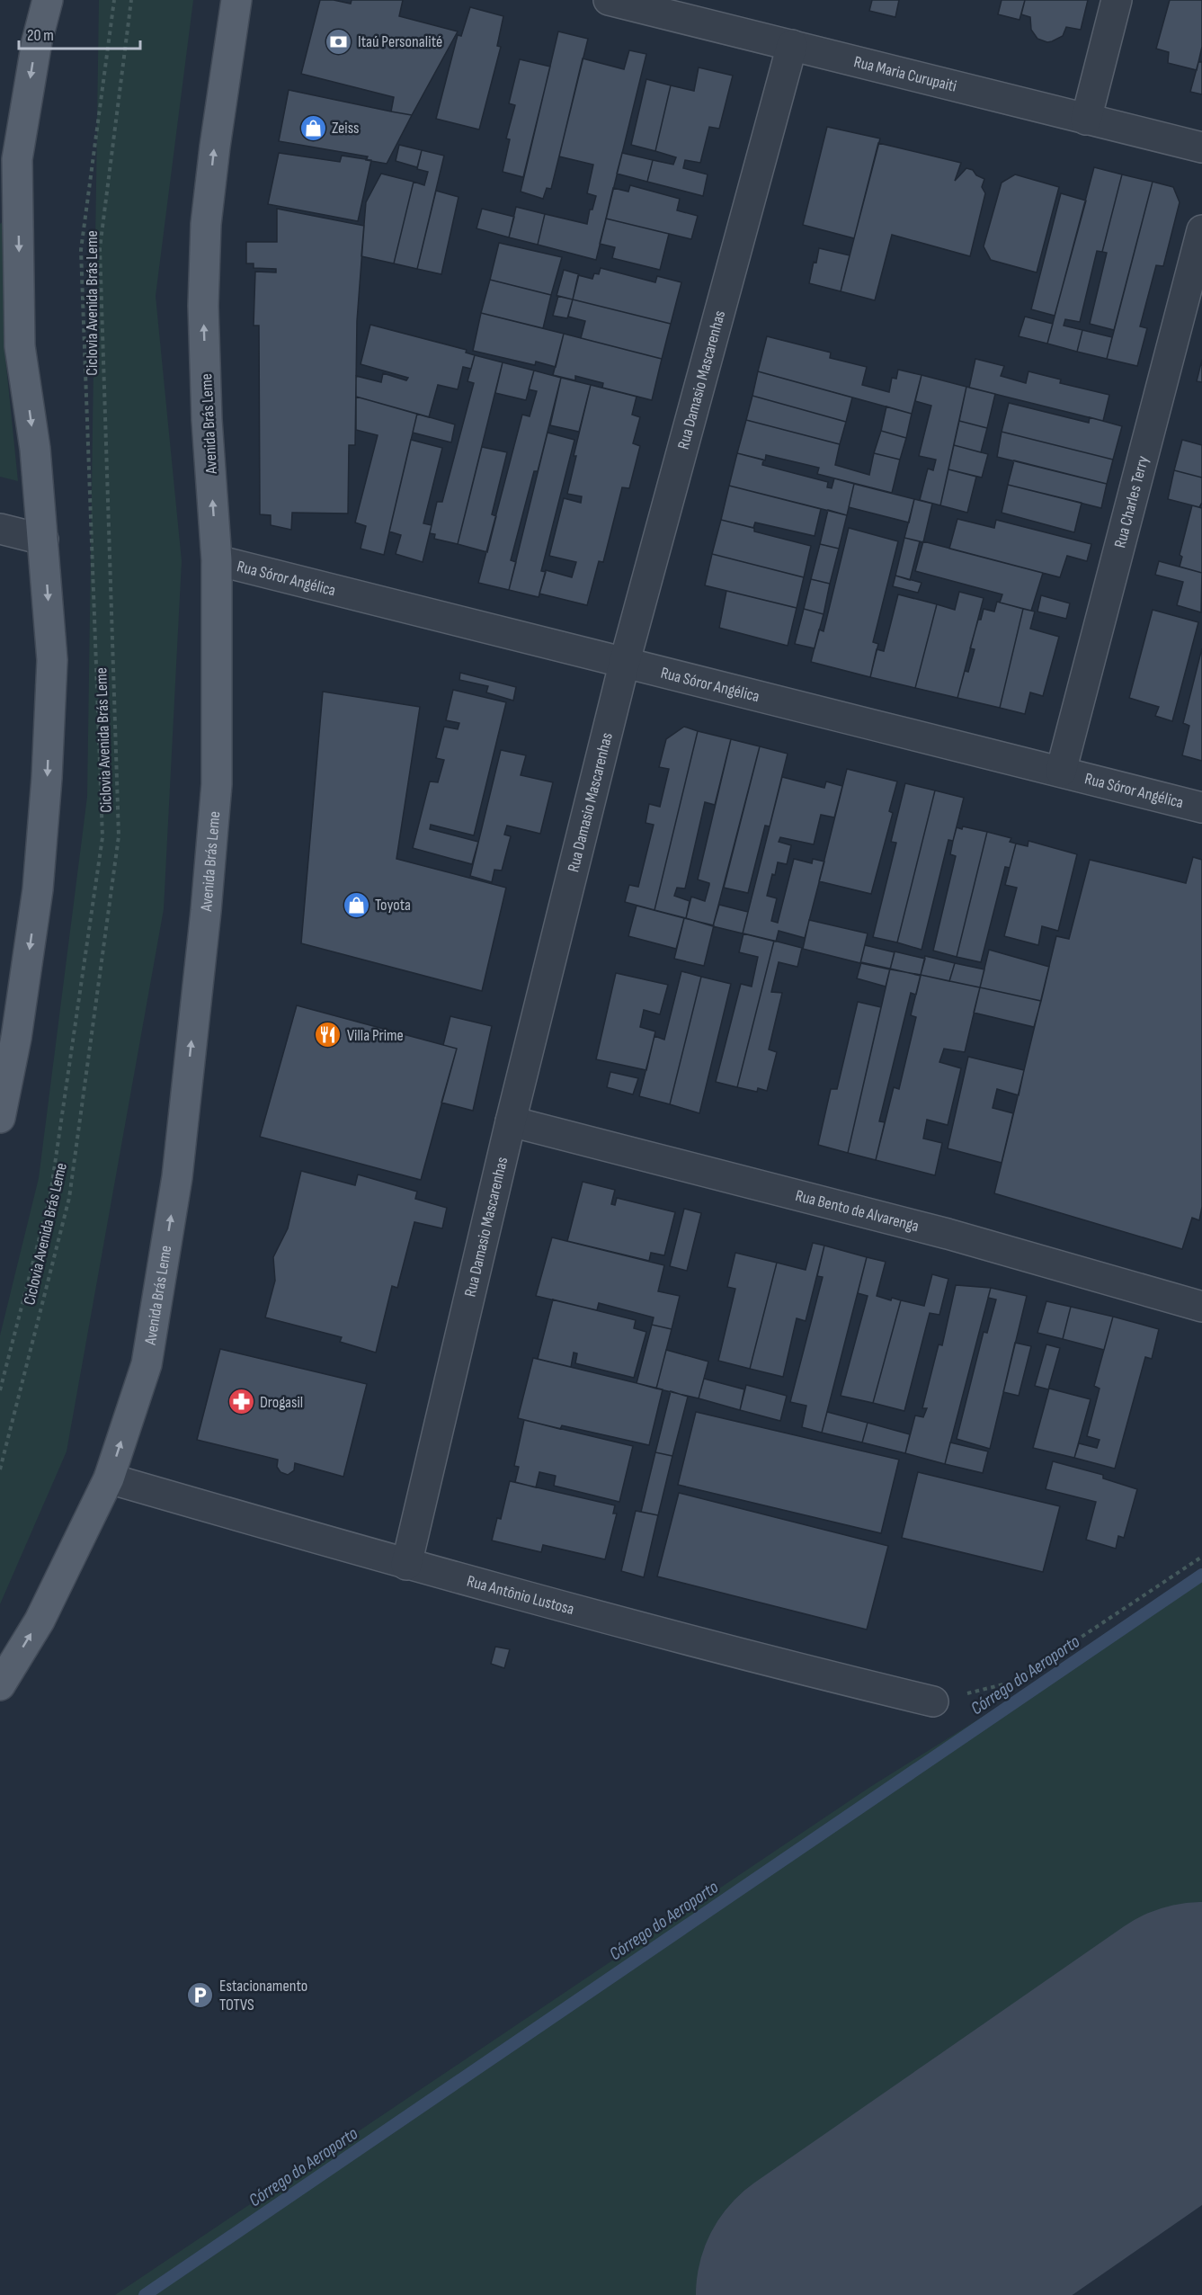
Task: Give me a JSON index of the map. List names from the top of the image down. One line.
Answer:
{"streets":{"main road":["Avenida Brás Leme"],"street":["Rua Maria Curupaiti","Rua Damasio Mascarenhas","Rua Charles Terry","Rua Sóror Angélica","Rua Bento de Alvarenga","Rua Antônio Lustosa"],"path":["Ciclovia Avenida Brás Leme"]},"crossings":[["Rua Maria Curupaiti","Rua Damasio Mascarenhas"],["Rua Damasio Mascarenhas","Rua Sóror Angélica"],["Rua Damasio Mascarenhas","Rua Bento de Alvarenga"],["Rua Damasio Mascarenhas","Rua Antônio Lustosa"],["Avenida Brás Leme","Rua Sóror Angélica"],["Avenida Brás Leme","Rua Antônio Lustosa"],["Rua Charles Terry","Rua Sóror Angélica"]],"water":["Córrego do Aeroporto"],"places":{"bank":["Itaú Personalité"],"shop":["Zeiss","Toyota"],"restaurant":["Villa Prime"],"pharmacy":["Drogasil"],"parking":["Estacionamento TOTVS"]},"scale_bar":"20 m"}
